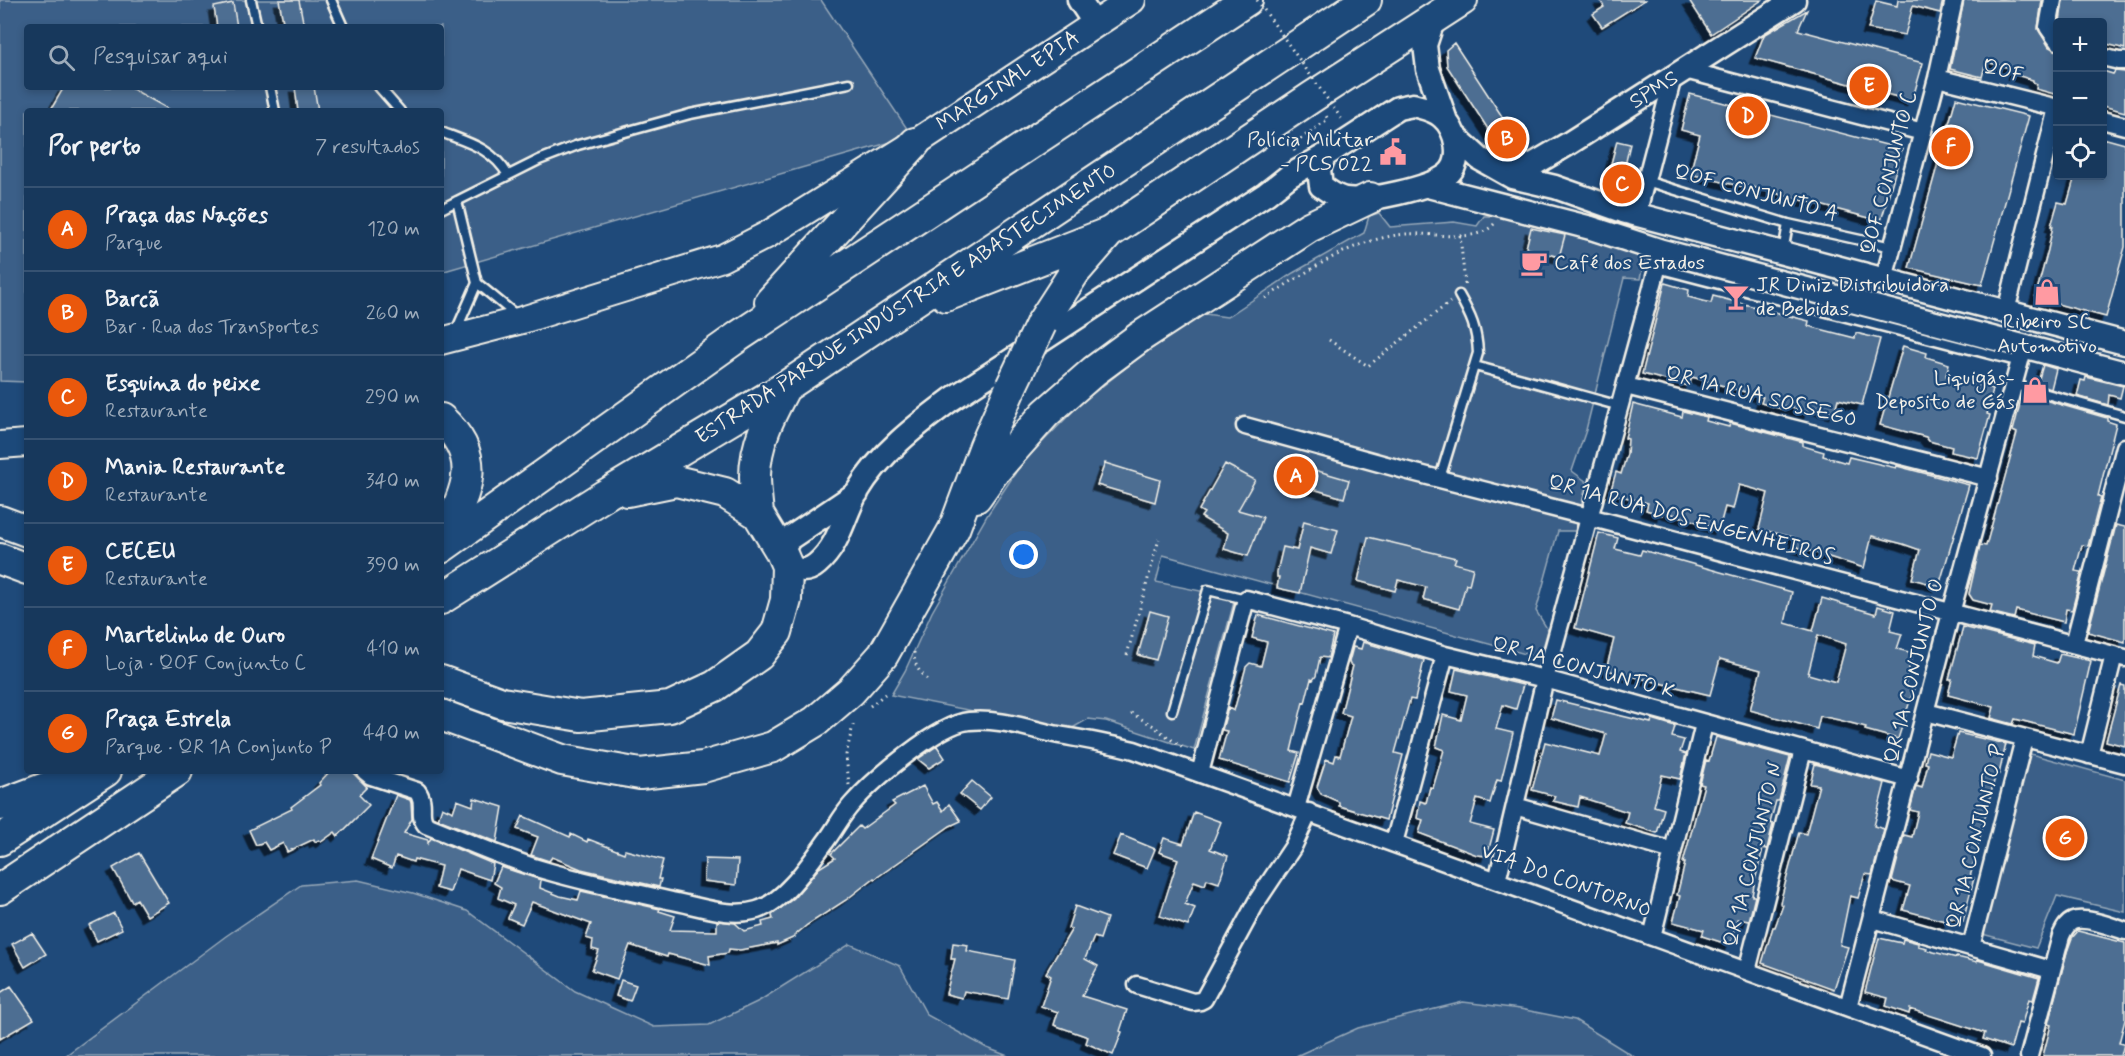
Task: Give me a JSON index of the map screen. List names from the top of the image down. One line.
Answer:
{"streets":{"highway":["ESTRADA PARQUE INDÚSTRIA E ABASTECIMENTO"],"main road":["MARGINAL EPIA"],"street":["QOF","SPMS","QOF CONJUNTO C","QR 1A RUA SOSSEGO","QR 1A RUA DOS ENGENHEIROS","QR 1A CONJUNTO K","QR 1A CONJUNTO O","QR 1A CONJUNTO P","QR 1A CONJUNTO N","VIA DO CONTORNO"],"lane":["QOF CONJUNTO A"]},"crossings":[["QOF","QOF CONJUNTO C"],["QOF CONJUNTO C","QOF CONJUNTO A"],["QR 1A RUA SOSSEGO","QR 1A CONJUNTO O"],["QR 1A RUA DOS ENGENHEIROS","QR 1A CONJUNTO O"],["QR 1A CONJUNTO K","QR 1A CONJUNTO O"],["QR 1A CONJUNTO K","QR 1A CONJUNTO N"],["QR 1A CONJUNTO O","VIA DO CONTORNO"],["QR 1A CONJUNTO N","VIA DO CONTORNO"]],"places":{"public building":["Polícia Militar - PCS 022"],"cafe":["Café dos Estados"],"shop":["Ribeiro SC Automotivo","Liquigás- Deposito de Gás"],"bar":["JR Diniz Distribuidora de Bebidas"]},"page":{"map_buttons":["+","−"],"search":"Pesquisar aqui","pins":["E","D","B","F","C","A","G"],"heading":["Por perto","7 resultados"],"list":[{"mark":"A","name":"Praça das Nações","note":"Parque","value":"120 m"},{"mark":"B","name":"Barcã","note":"Bar · Rua dos Transportes","value":"260 m"},{"mark":"C","name":"Esquina do peixe","note":"Restaurante","value":"290 m"},{"mark":"D","name":"Mania Restaurante","note":"Restaurante","value":"340 m"},{"mark":"E","name":"CECEU","note":"Restaurante","value":"390 m"},{"mark":"F","name":"Martelinho de Ouro","note":"Loja · QOF Conjunto C","value":"410 m"},{"mark":"G","name":"Praça Estrela","note":"Parque · QR 1A Conjunto P","value":"440 m"}]}}
